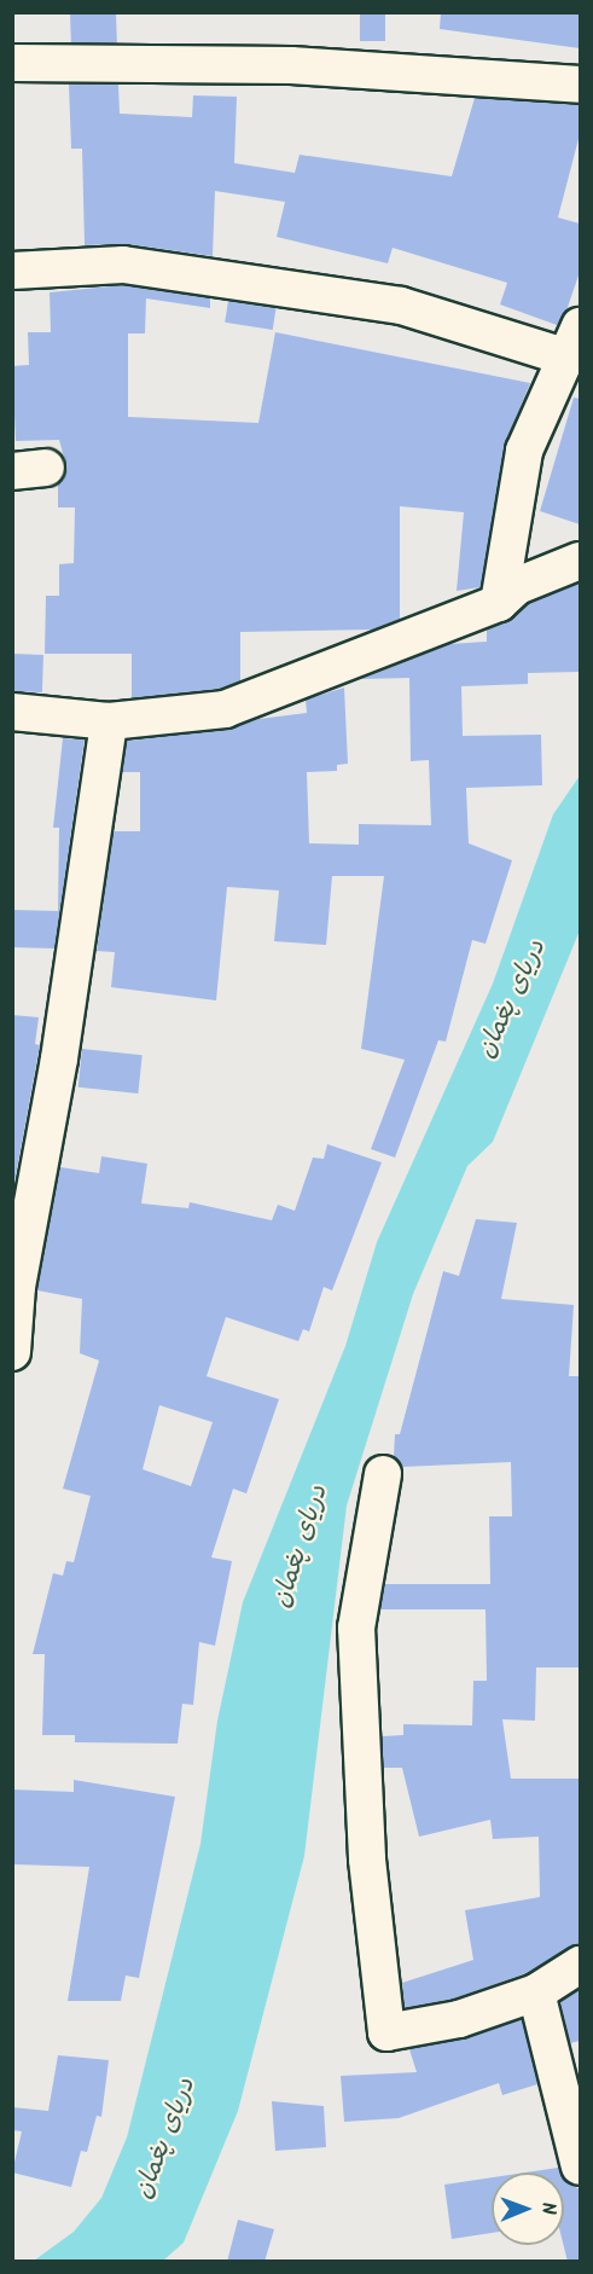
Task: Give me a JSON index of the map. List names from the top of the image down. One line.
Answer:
{"water":["دریای پغمان"],"north":"right"}
